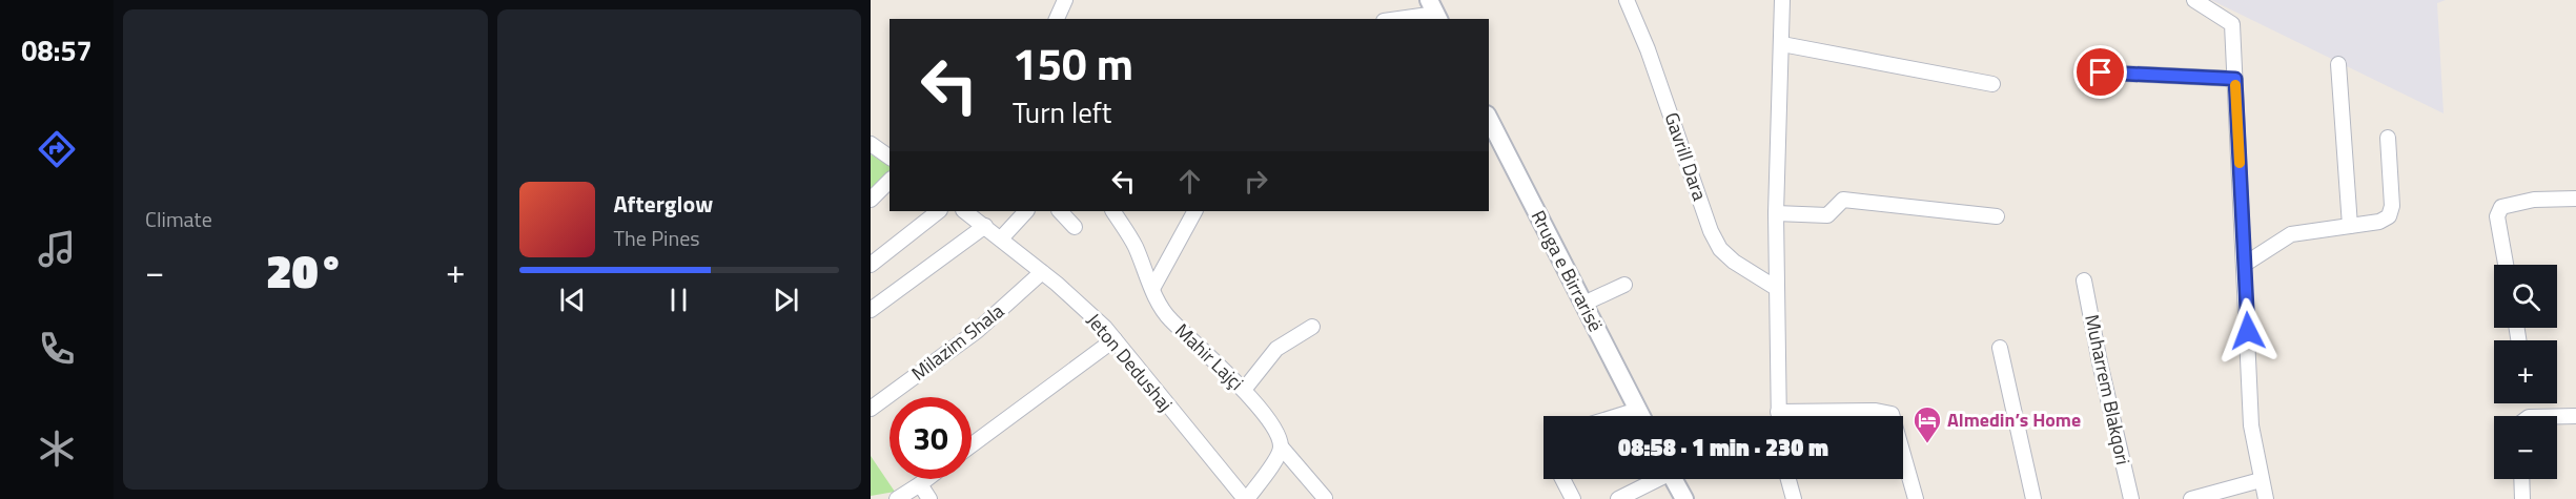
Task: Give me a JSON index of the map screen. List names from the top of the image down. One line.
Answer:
{"streets":{"street":["Gavrill Dara","Rruga e Birrarisë","Milazim Shala","Mahir Lajçi","Jeton Dedushaj","Muharrem Blakqori"]},"crossings":[["Milazim Shala","Jeton Dedushaj"]],"places":{"hotel":["Almedin’s Home"]},"page":{"tabs":"08:57","tile":"Climate","turn":["150 m","Turn left"],"song":["Afterglow","The Pines"],"heat":["−","20°","+"],"map_buttons":["+","−"],"limit":"30","trip":"08:58 · 1 min · 230 m"}}
